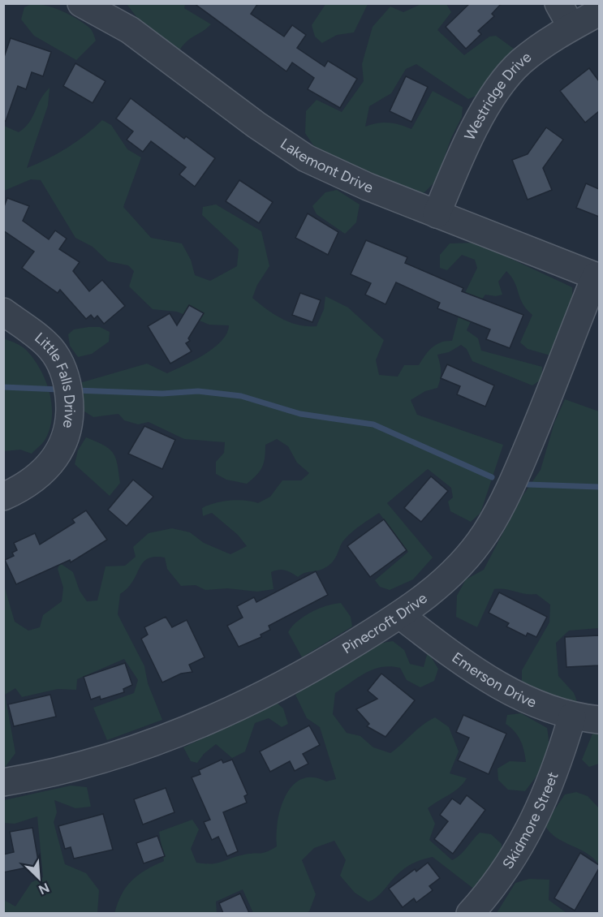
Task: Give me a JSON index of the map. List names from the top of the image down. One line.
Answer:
{"streets":{"street":["Westridge Drive","Lakemont Drive","Little Falls Drive","Pinecroft Drive","Emerson Drive","Skidmore Street"]},"crossings":[["Westridge Drive","Lakemont Drive"],["Lakemont Drive","Pinecroft Drive"],["Pinecroft Drive","Emerson Drive"],["Emerson Drive","Skidmore Street"]],"north":"bottom right"}
